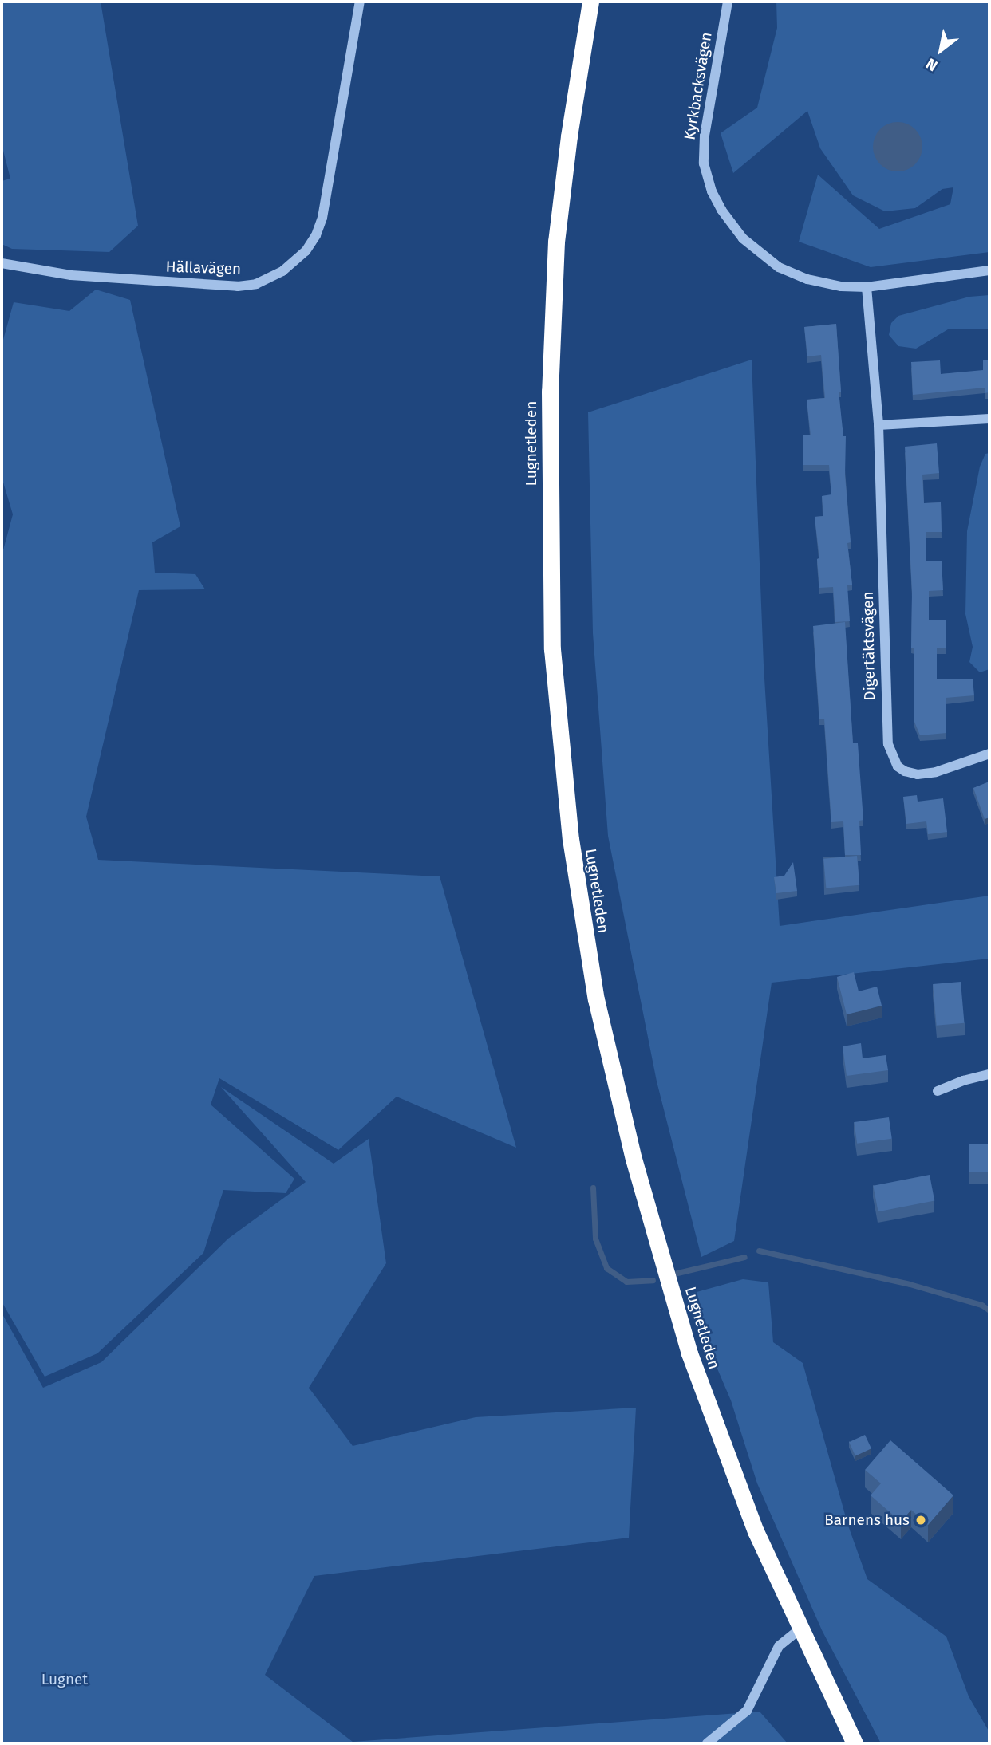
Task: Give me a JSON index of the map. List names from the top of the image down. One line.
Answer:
{"streets":{"highway":["Lugnetleden"],"street":["Kyrkbacksvägen","Hällavägen","Digertäktsvägen"]},"crossings":[["Kyrkbacksvägen","Digertäktsvägen"]],"parks":["Lugnet"],"places":["Barnens hus"],"north":"bottom left"}
